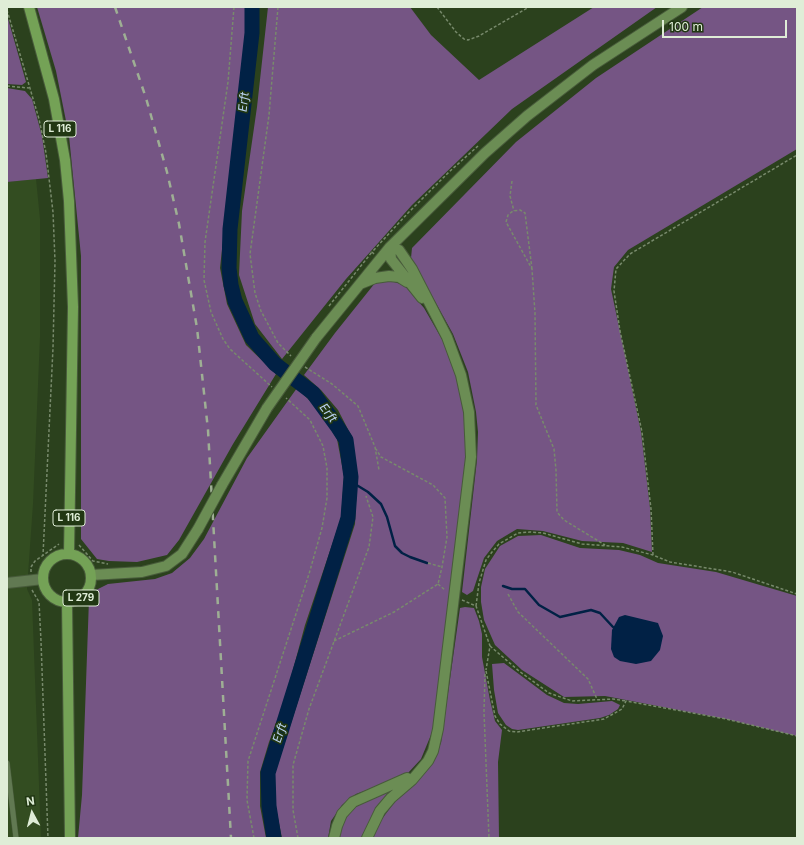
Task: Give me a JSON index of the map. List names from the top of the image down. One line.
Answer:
{"streets":{"main road":["L 116","L 279"]},"crossings":[["L 116","L 279"]],"water":["Erft"],"scale_bar":"100 m","north":"top"}
